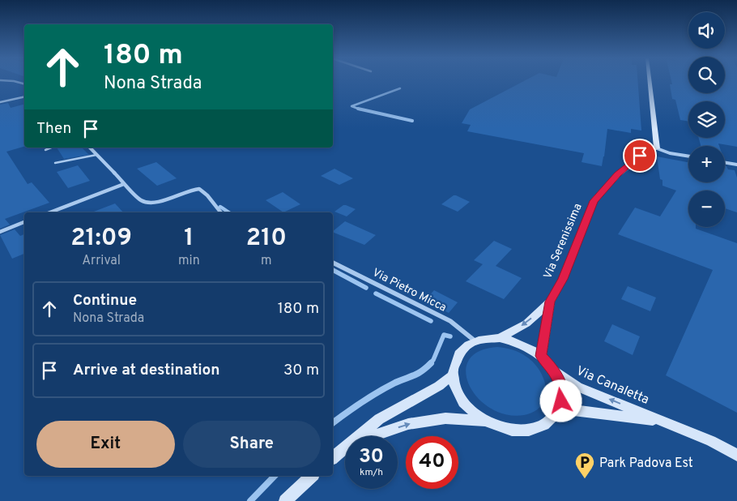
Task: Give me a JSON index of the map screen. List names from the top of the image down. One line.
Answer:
{"streets":{"street":["Via Serenissima","Via Pietro Micca","Via Canaletta"]},"crossings":[["Via Serenissima","Via Pietro Micca"],["Via Serenissima","Via Canaletta"],["Via Pietro Micca","Via Canaletta"]],"places":{"parking":["Park Padova Est"]},"page":{"map_buttons":["+","−"],"turn":["180 m","Nona Strada"],"then":"Then","eta":["21:09","Arrival","1","min","210","m"],"list":[{"name":"Continue","note":"Nona Strada","value":"180 m"},{"name":"Arrive at destination","value":"30 m"}],"buttons":["Exit","Share"],"speed":"30 km/h","limit":"40"}}
